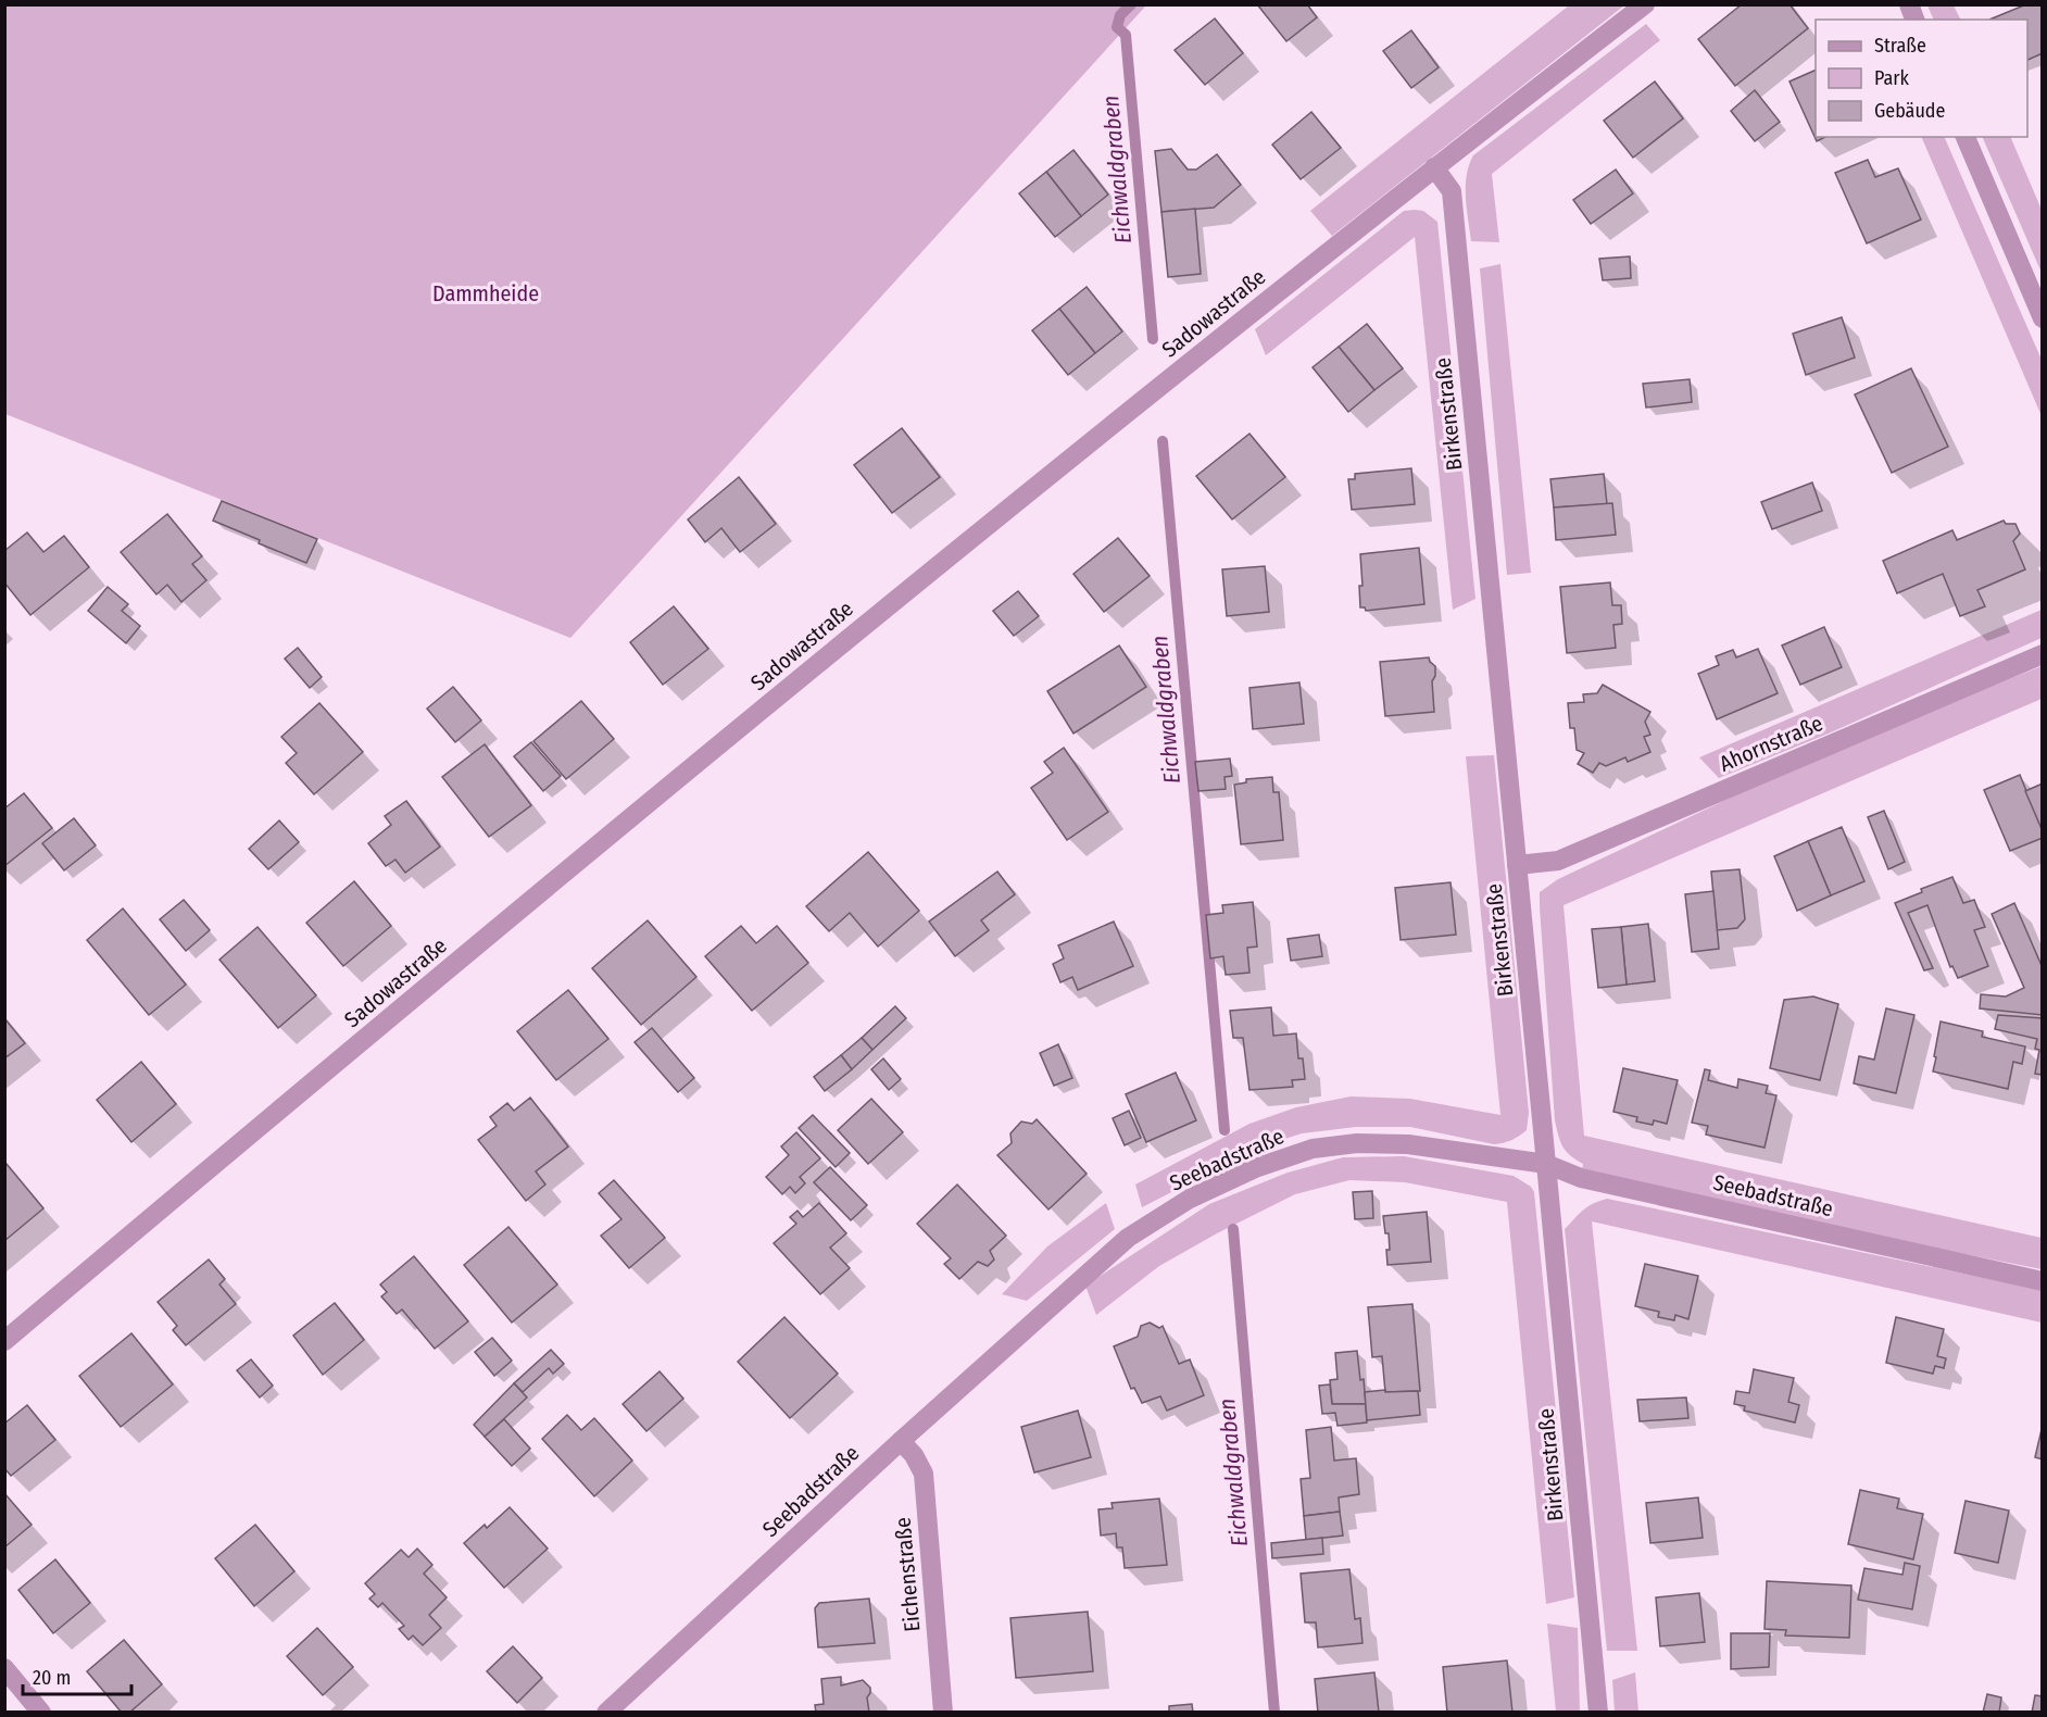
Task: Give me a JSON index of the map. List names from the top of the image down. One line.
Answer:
{"streets":{"street":["Sadowastraße","Birkenstraße","Ahornstraße","Seebadstraße","Eichenstraße"]},"crossings":[["Sadowastraße","Birkenstraße"],["Birkenstraße","Ahornstraße"],["Birkenstraße","Seebadstraße"],["Seebadstraße","Eichenstraße"]],"water":["Eichwaldgraben"],"parks":["Dammheide"],"legend":["Straße","Park","Gebäude"],"scale_bar":"20 m"}
